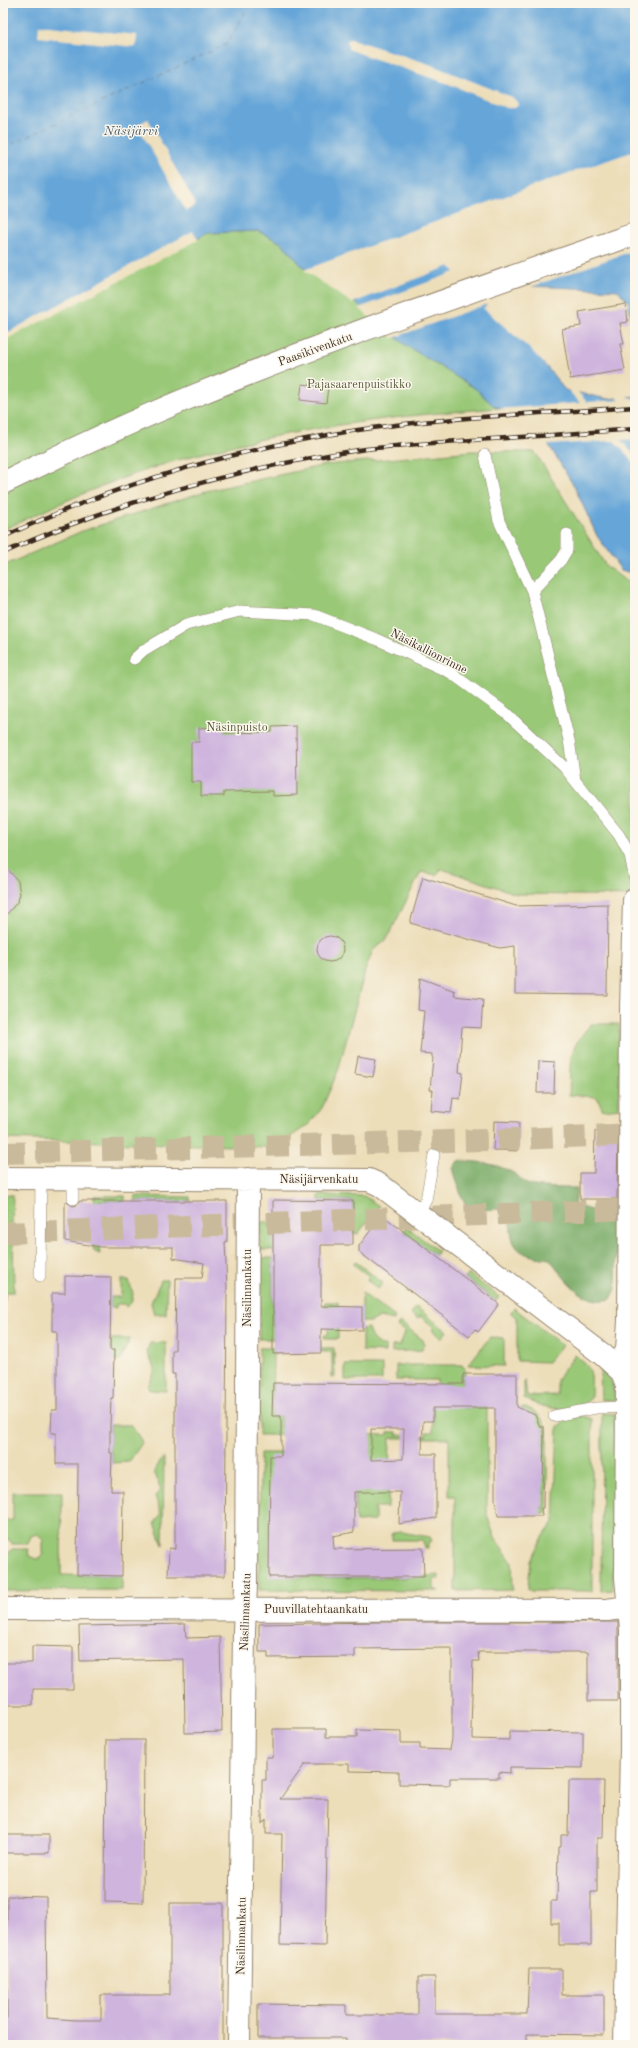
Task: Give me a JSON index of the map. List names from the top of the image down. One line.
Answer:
{"streets":{"street":["Paasikivenkatu","Näsijärvenkatu","Näsilinnankatu","Puuvillatehtaankatu"],"lane":["Näsikallionrinne"]},"crossings":[["Näsijärvenkatu","Näsilinnankatu"],["Näsilinnankatu","Puuvillatehtaankatu"]],"water":["Näsijärvi"],"parks":["Pajasaarenpuistikko","Näsinpuisto"]}
